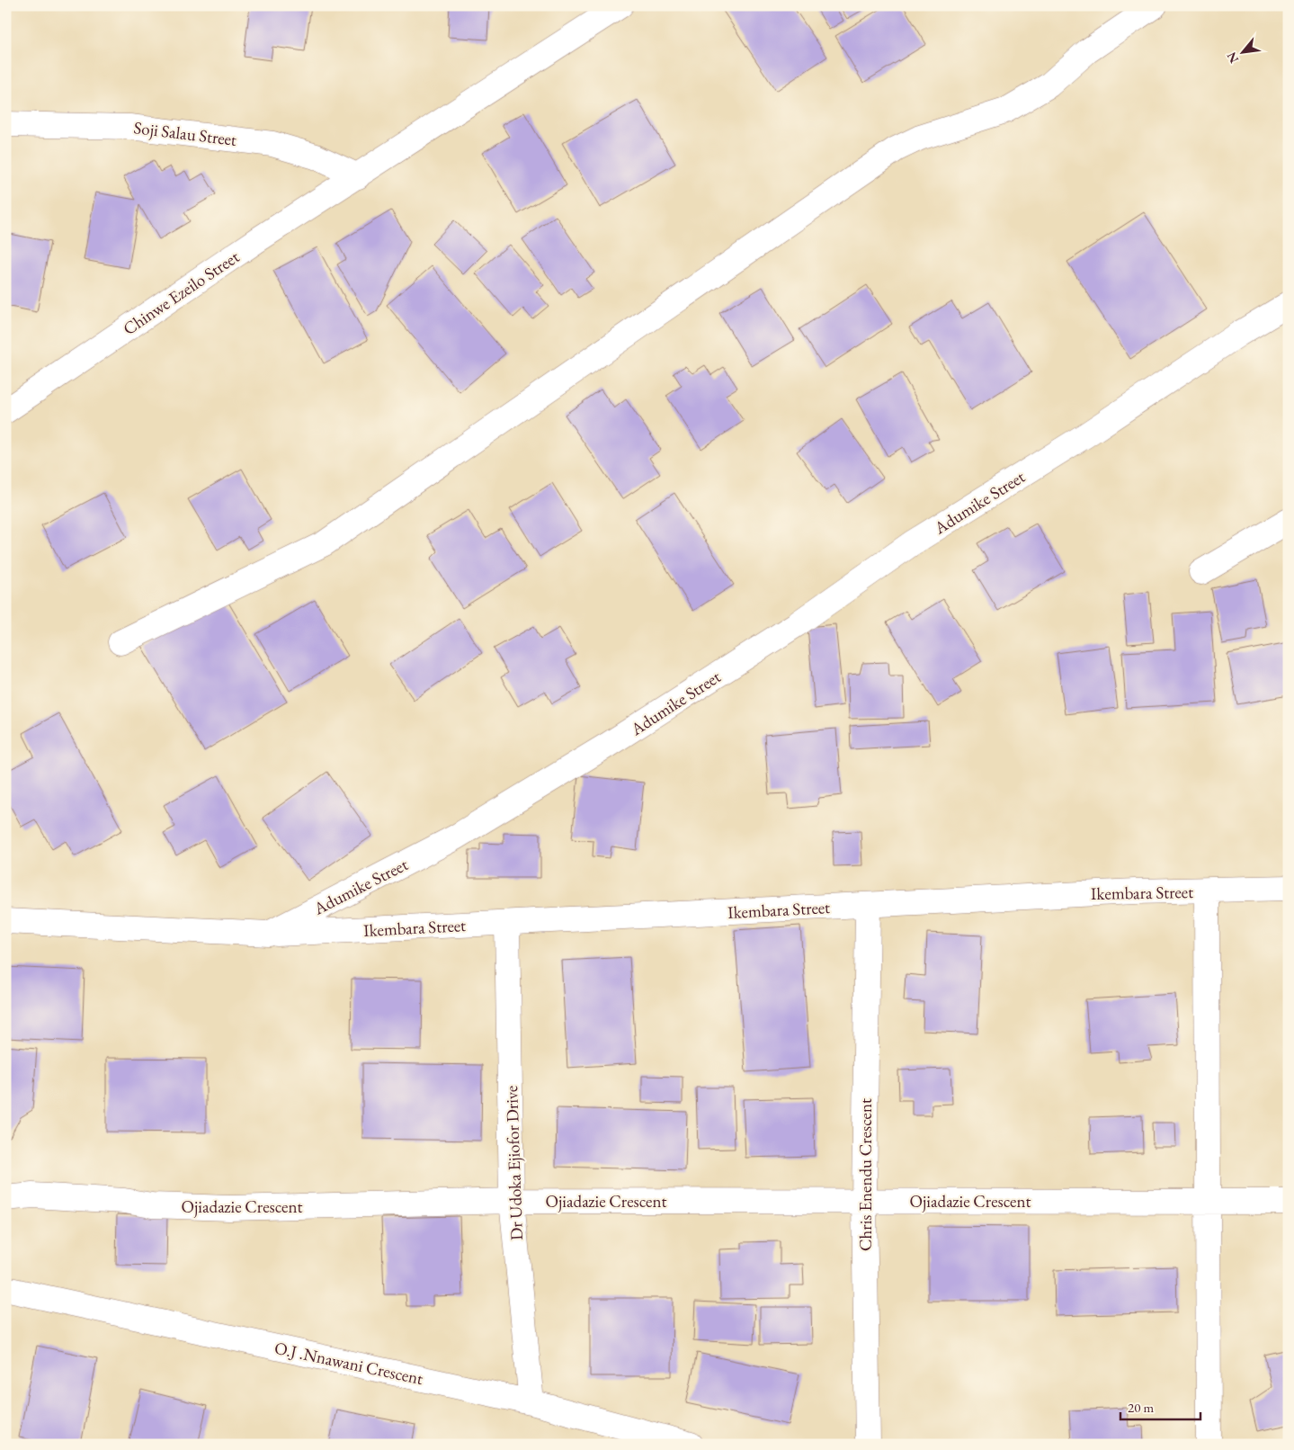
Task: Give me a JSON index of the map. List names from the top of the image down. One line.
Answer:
{"streets":{"street":["Soji Salau Street","Chinwe Ezeilo Street","Adumike Street","Ikembara Street","Dr Udoka Ejiofor Drive","Chris Enendu Crescent","Ojiadazie Crescent","O.J .Nnawani Crescent"]},"crossings":[["Soji Salau Street","Chinwe Ezeilo Street"],["Adumike Street","Ikembara Street"],["Ikembara Street","Dr Udoka Ejiofor Drive"],["Ikembara Street","Chris Enendu Crescent"],["Dr Udoka Ejiofor Drive","Ojiadazie Crescent"],["Dr Udoka Ejiofor Drive","O.J .Nnawani Crescent"],["Chris Enendu Crescent","Ojiadazie Crescent"]],"scale_bar":"20 m","north":"bottom left"}
